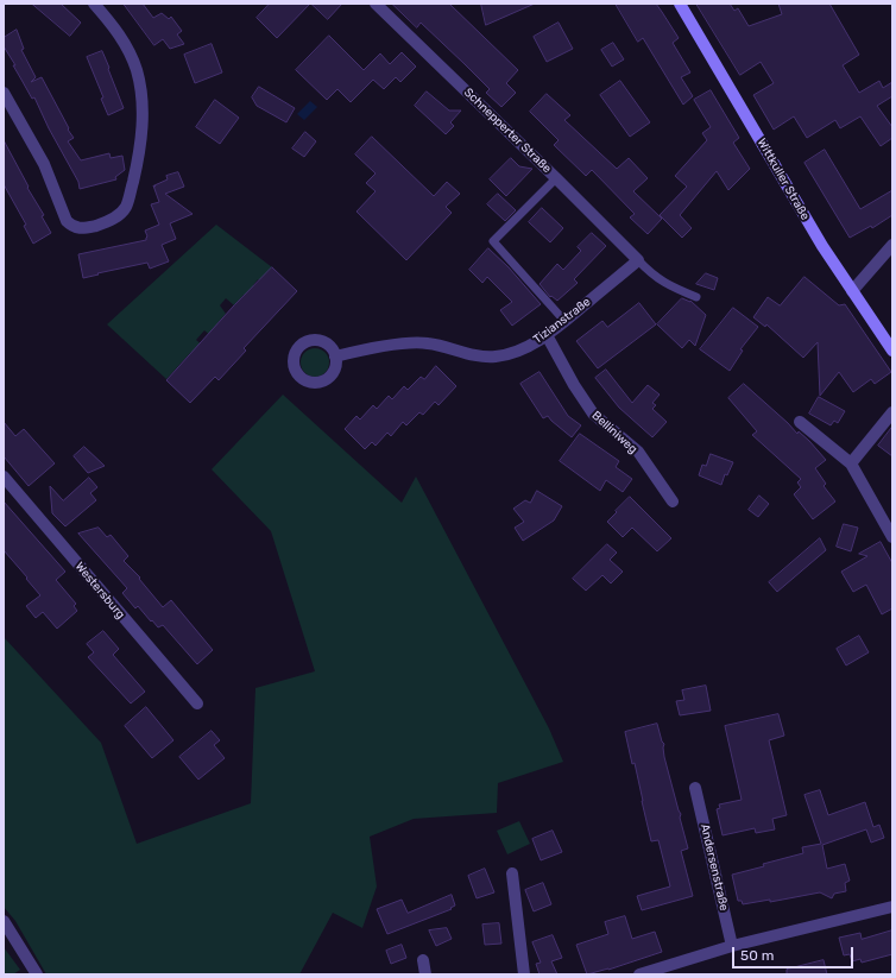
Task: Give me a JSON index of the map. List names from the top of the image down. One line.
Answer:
{"streets":{"main road":["Wittkuller Straße"],"street":["Schnepperter Straße","Tizianstraße","Belliniweg","Westersburg","Andersenstraße"]},"crossings":[["Schnepperter Straße","Tizianstraße"],["Tizianstraße","Belliniweg"]],"scale_bar":"50 m"}
